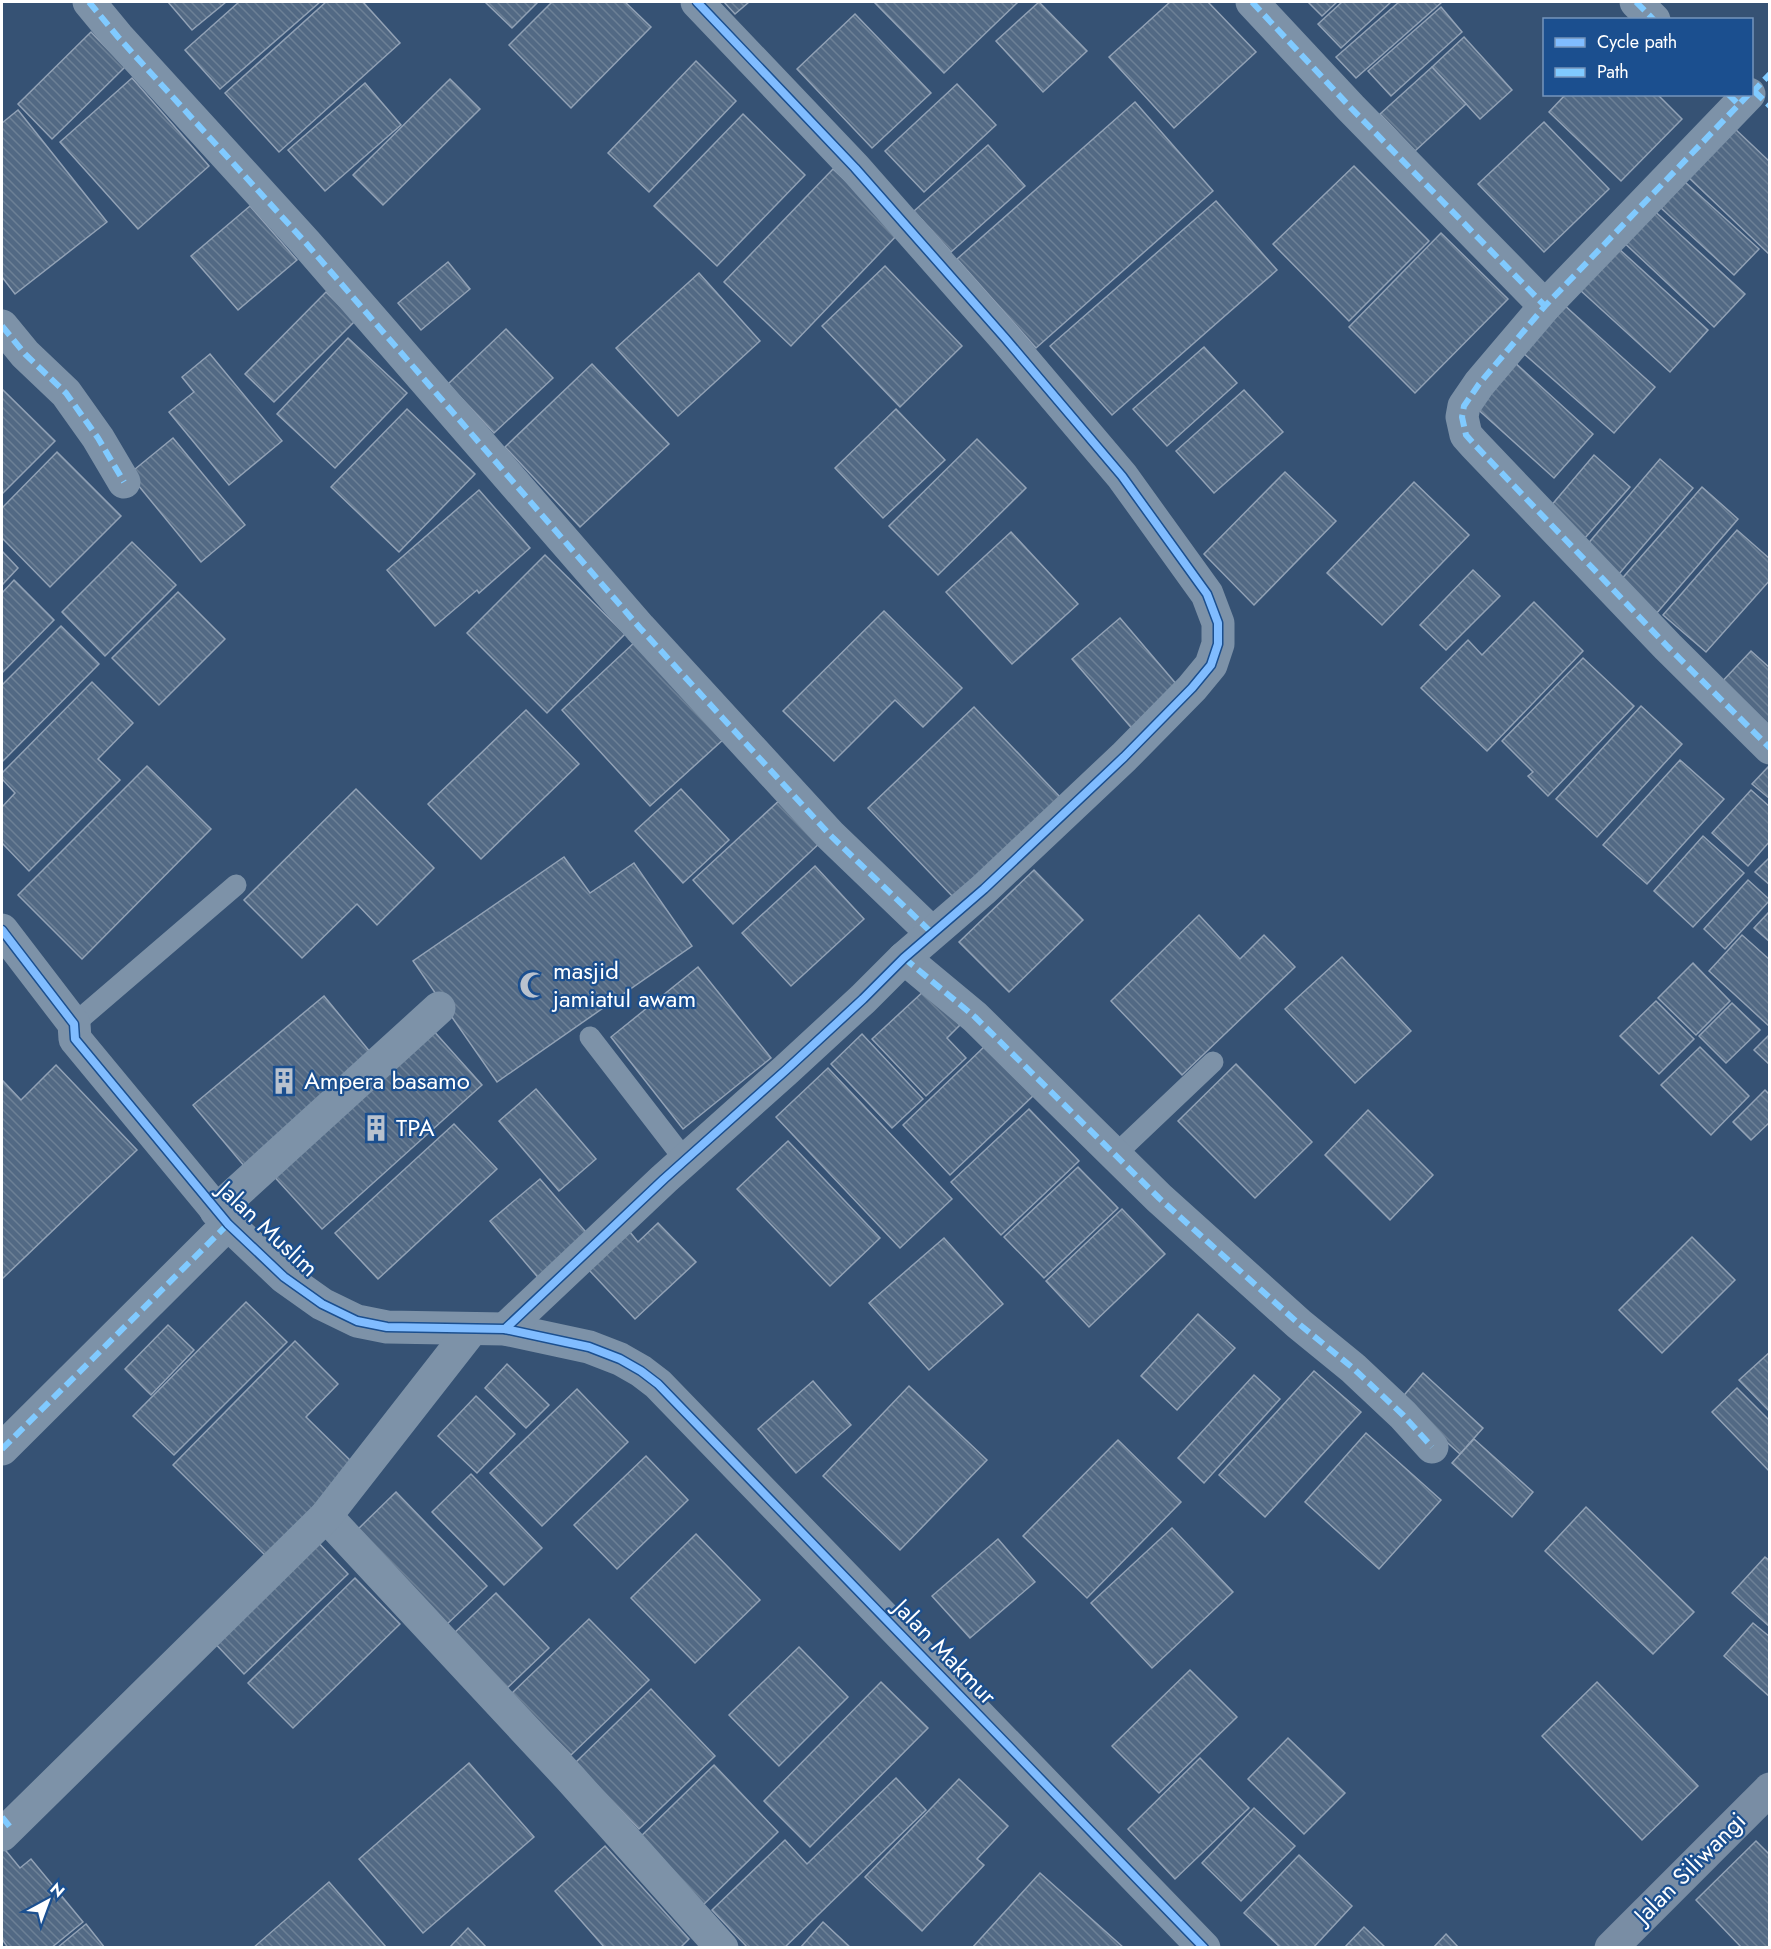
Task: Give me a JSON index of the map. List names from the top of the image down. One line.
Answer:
{"streets":{"street":["Jalan Muslim","Jalan Makmur","Jalan Siliwangi"]},"crossings":[["Jalan Muslim","Jalan Makmur"]],"places":{"mosque":["masjid jamiatul awam"],"building":["Ampera basamo","TPA"]},"legend":["Cycle path","Path"],"north":"top right"}
